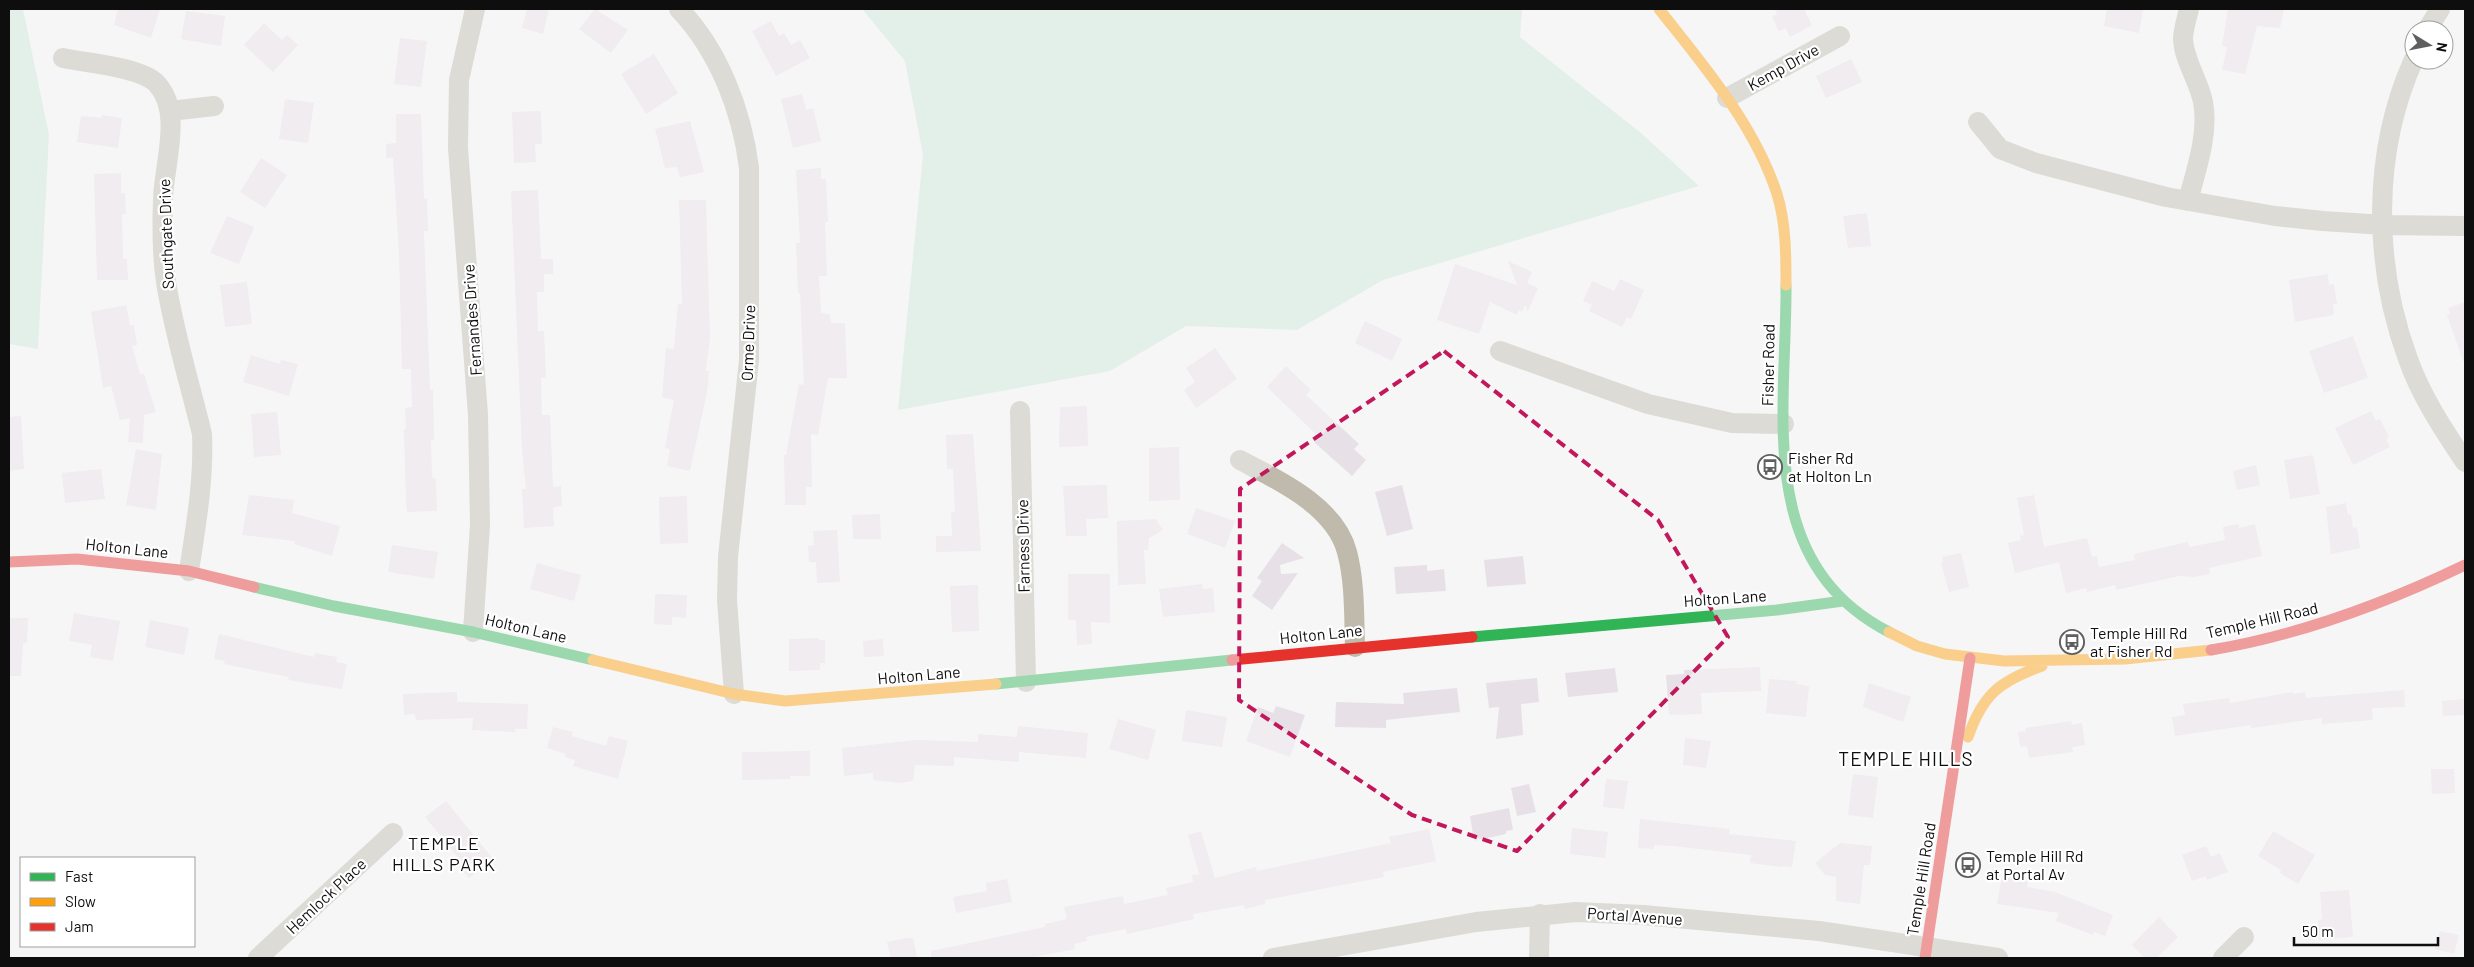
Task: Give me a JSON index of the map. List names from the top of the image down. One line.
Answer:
{"streets":{"street":["Kemp Drive","Southgate Drive","Fernandes Drive","Orme Drive","Fisher Road","Farness Drive","Holton Lane","Temple Hill Road","Hemlock Place","Portal Avenue"]},"crossings":[["Kemp Drive","Fisher Road"],["Southgate Drive","Holton Lane"],["Fernandes Drive","Holton Lane"],["Orme Drive","Holton Lane"],["Fisher Road","Holton Lane"],["Fisher Road","Temple Hill Road"],["Farness Drive","Holton Lane"],["Temple Hill Road","Portal Avenue"]],"districts":["TEMPLE HILLS","TEMPLE HILLS PARK"],"places":{"bus stop":["Fisher Rd at Holton Ln","Temple Hill Rd at Fisher Rd","Temple Hill Rd at Portal Av"]},"legend":["Fast","Slow","Jam"],"scale_bar":"50 m","north":"right"}
